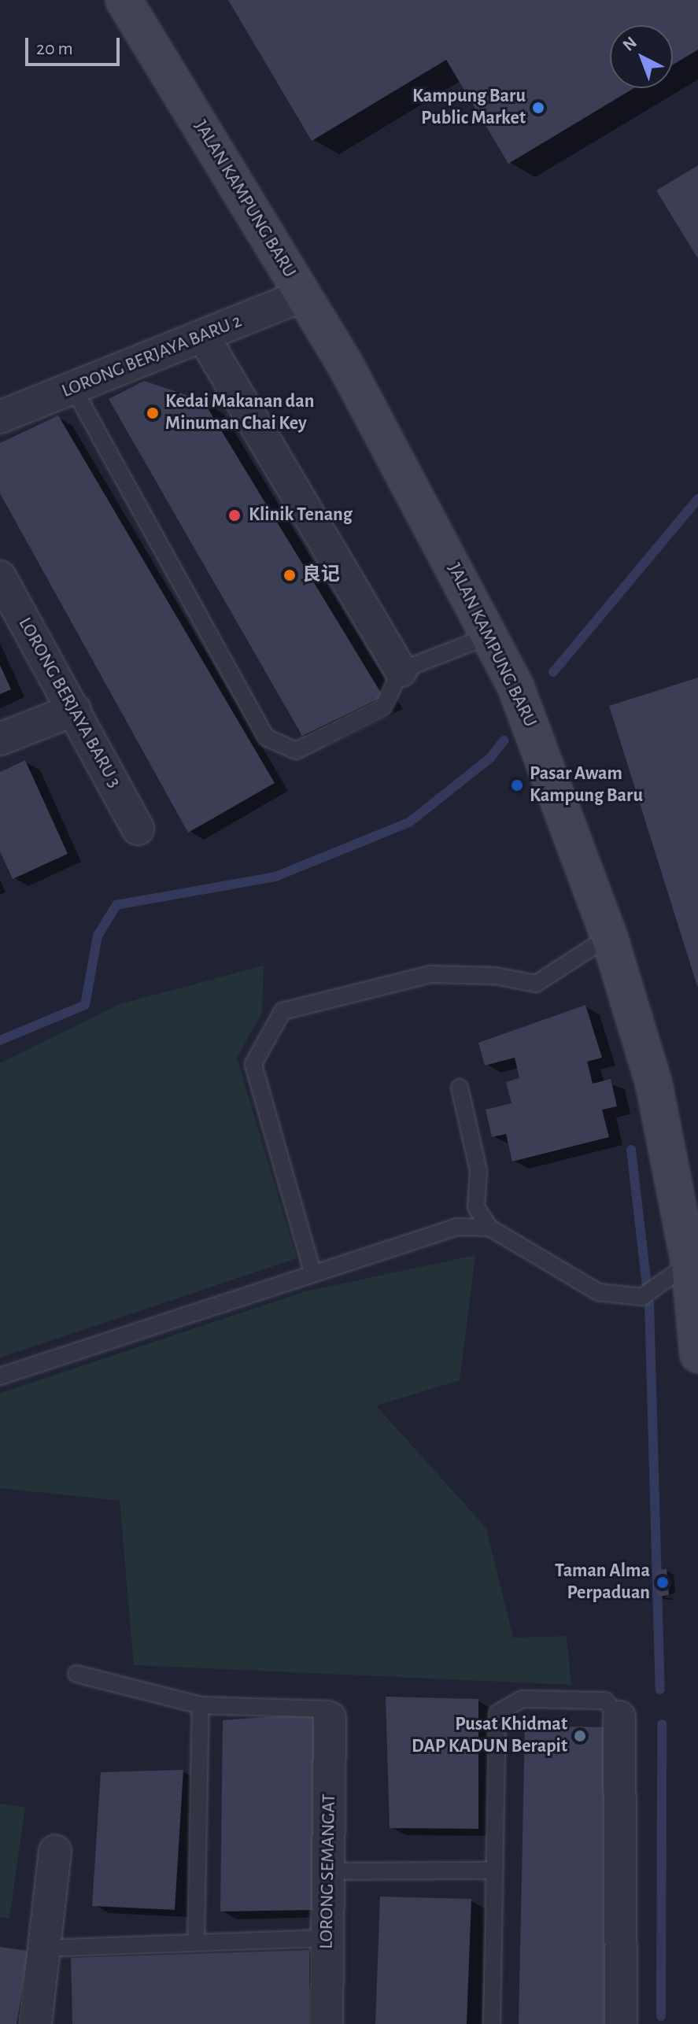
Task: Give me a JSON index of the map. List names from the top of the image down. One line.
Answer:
{"streets":{"main road":["JALAN KAMPUNG BARU"],"street":["LORONG BERJAYA BARU 2","LORONG BERJAYA BARU 3","LORONG SEMANGAT"]},"crossings":[["JALAN KAMPUNG BARU","LORONG BERJAYA BARU 2"]],"places":["Kampung Baru Public Market","Kedai Makanan dan Minuman Chai Key","Klinik Tenang","良记","Pasar Awam Kampung Baru","Taman Alma Perpaduan","Pusat Khidmat DAP KADUN Berapit"],"scale_bar":"20 m","north":"top left"}
